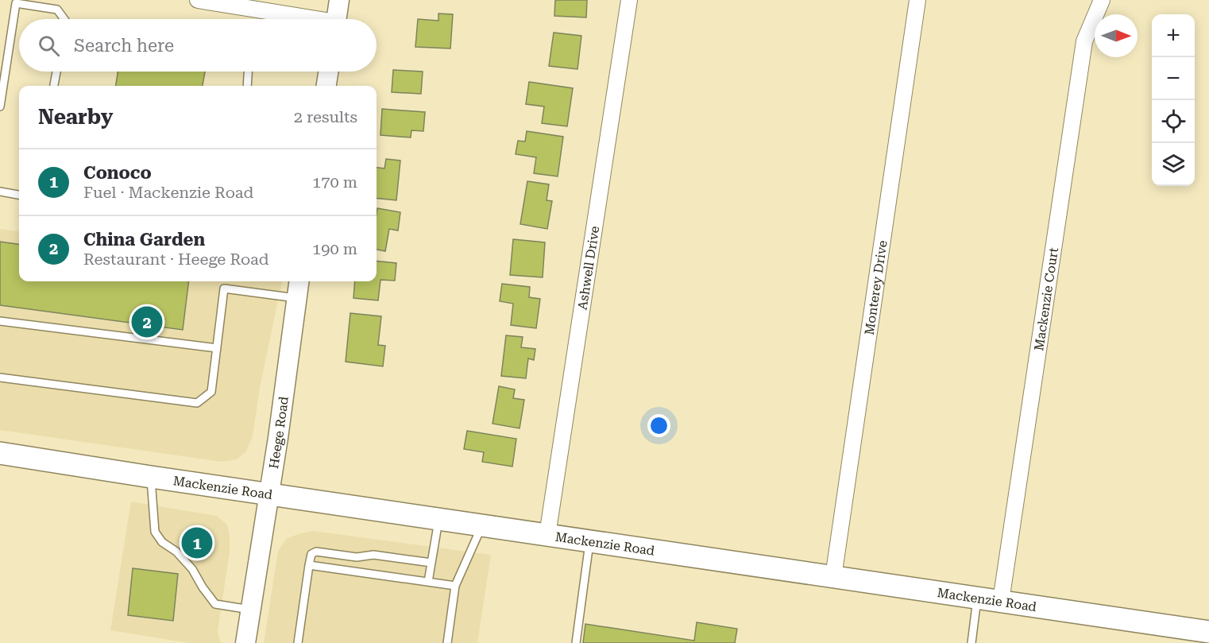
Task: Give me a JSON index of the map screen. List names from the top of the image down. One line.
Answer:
{"streets":{"main road":["Mackenzie Road"],"street":["Ashwell Drive","Monterey Drive","Mackenzie Court","Heege Road"]},"crossings":[["Ashwell Drive","Mackenzie Road"],["Monterey Drive","Mackenzie Road"],["Mackenzie Court","Mackenzie Road"],["Heege Road","Mackenzie Road"]],"north":"right","page":{"map_buttons":["+","−"],"search":"Search here","heading":["Nearby","2 results"],"list":[{"mark":"1","name":"Conoco","note":"Fuel · Mackenzie Road","value":"170 m"},{"mark":"2","name":"China Garden","note":"Restaurant · Heege Road","value":"190 m"}],"pins":["2","1"]}}
